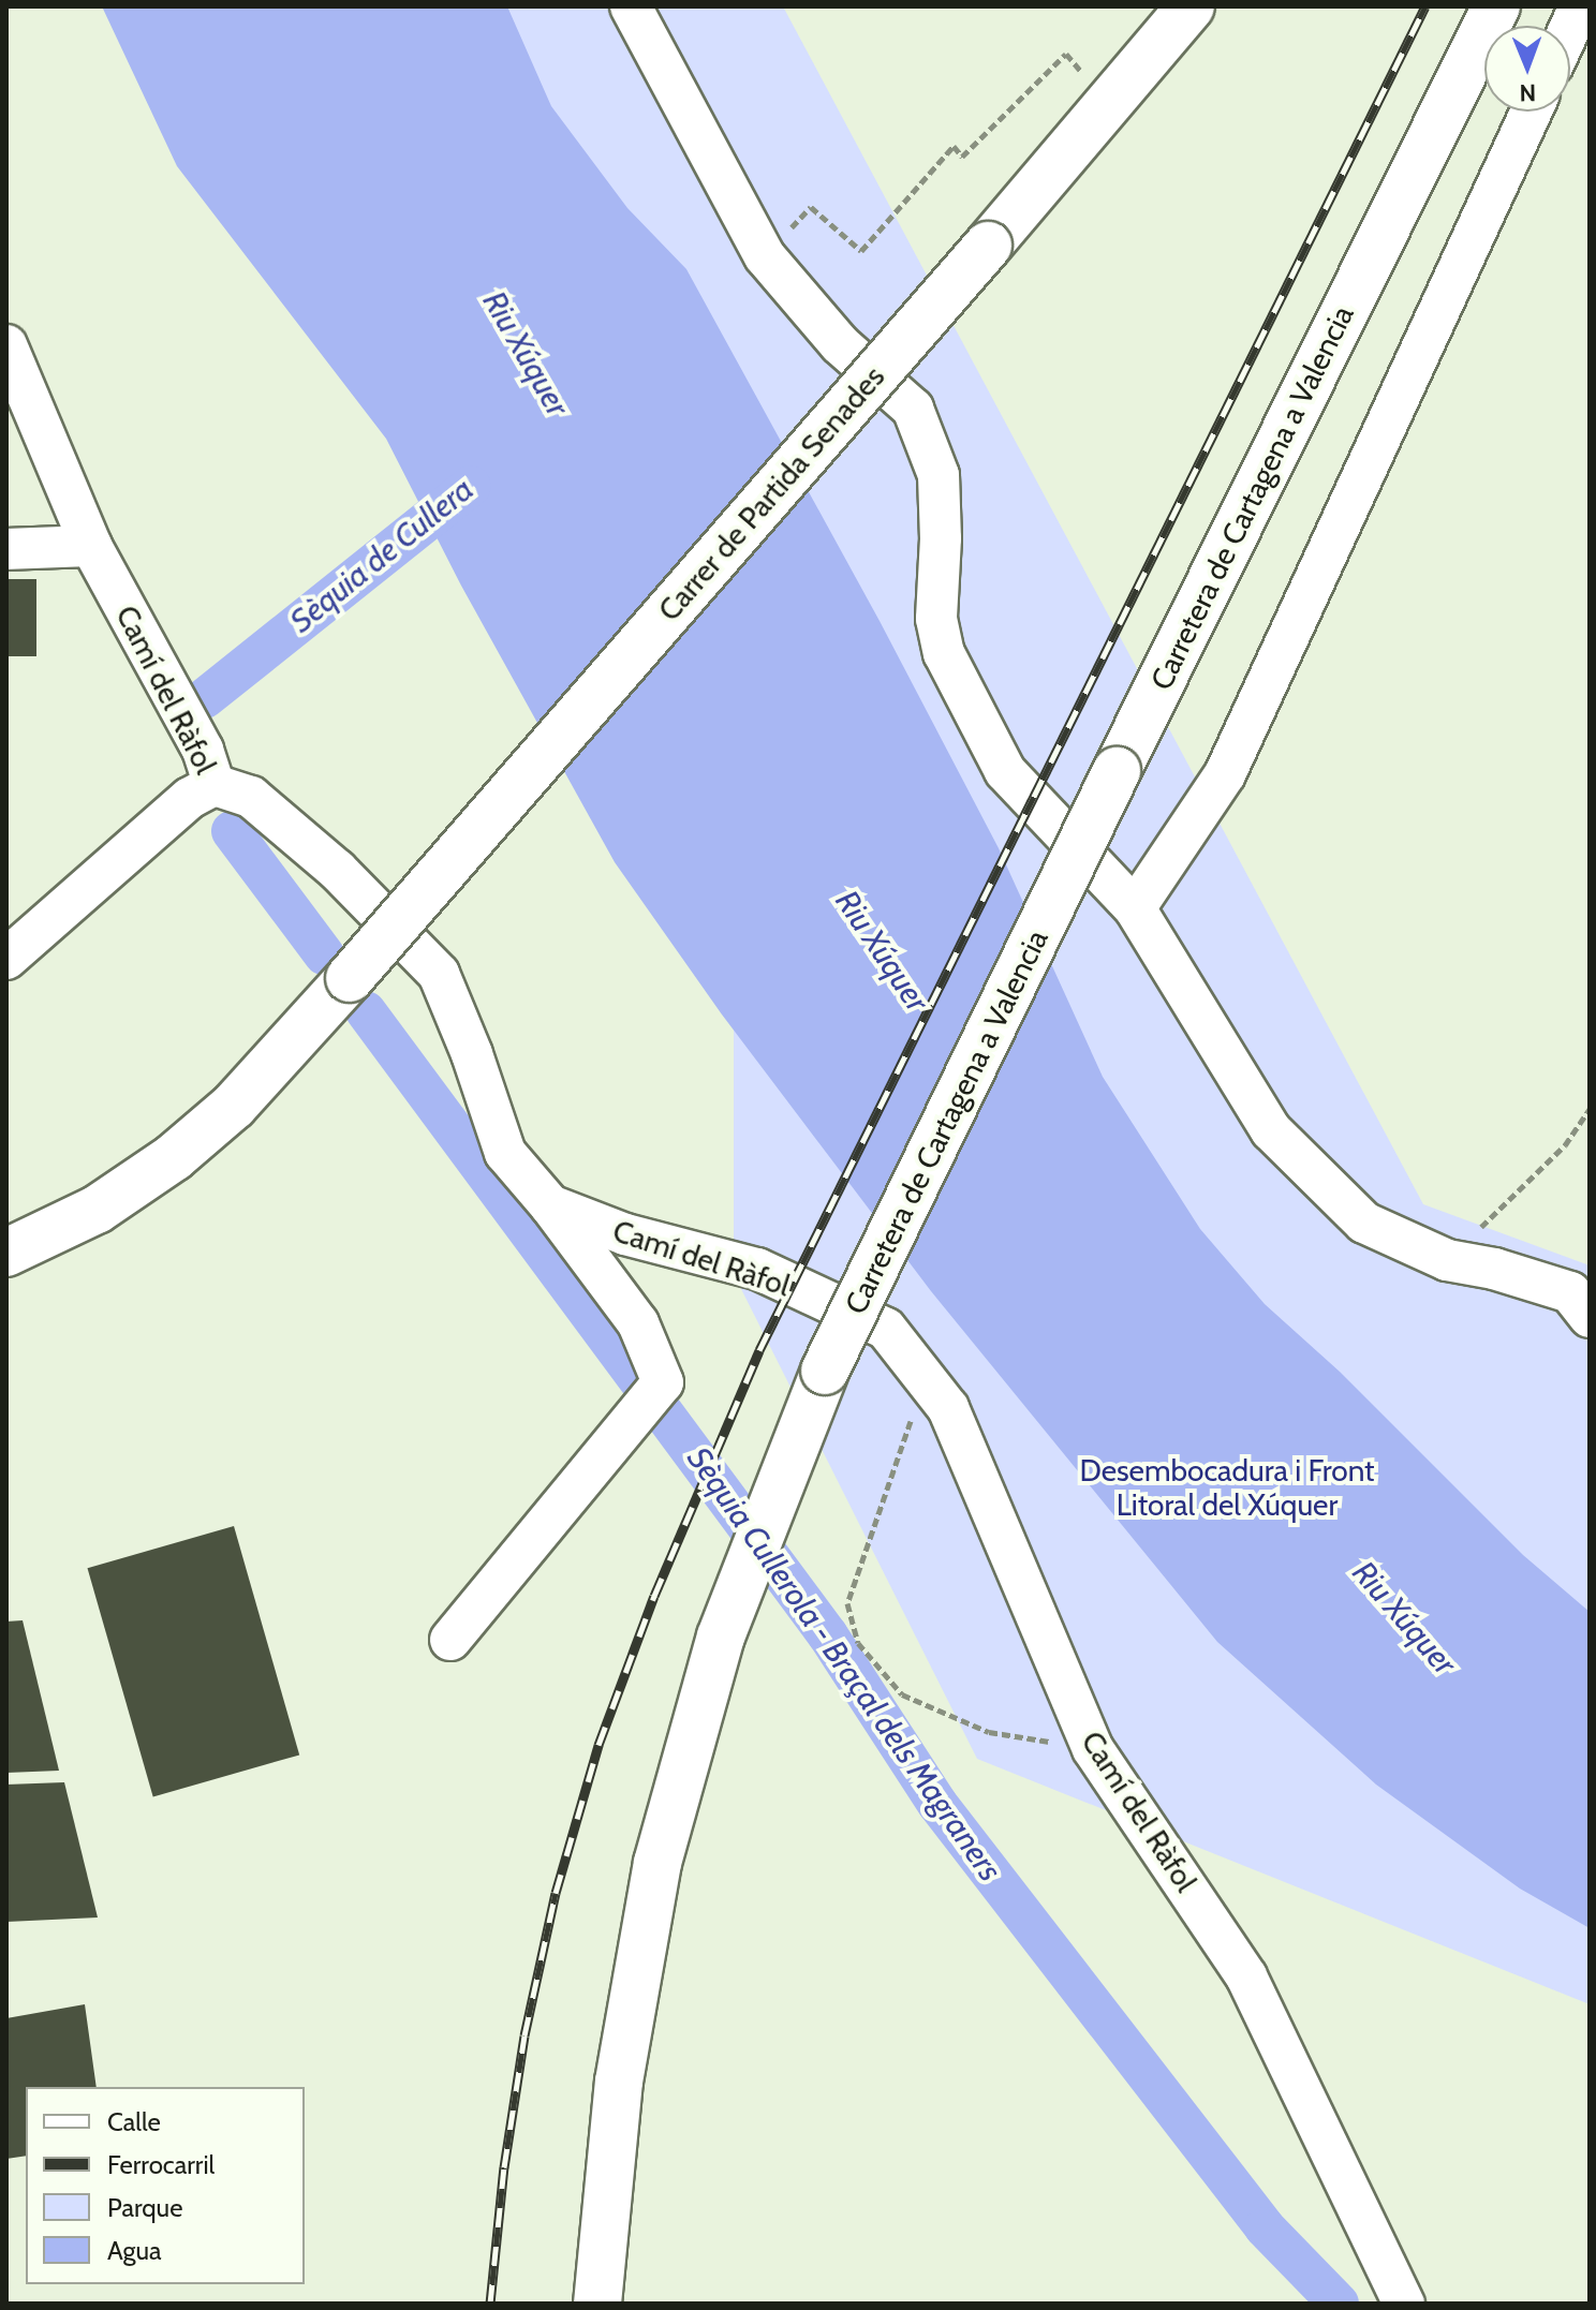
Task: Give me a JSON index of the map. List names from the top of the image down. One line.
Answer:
{"streets":{"main road":["Carrer de Partida Senades","Carretera de Cartagena a Valencia"],"street":["Camí del Ràfol"]},"water":["Riu Xúquer","Sèquia de Cullera","Sèquia Cullerola - Braçal dels Magraners"],"parks":["Desembocadura i Front Litoral del Xúquer"],"legend":["Calle","Ferrocarril","Parque","Agua"],"north":"bottom"}
